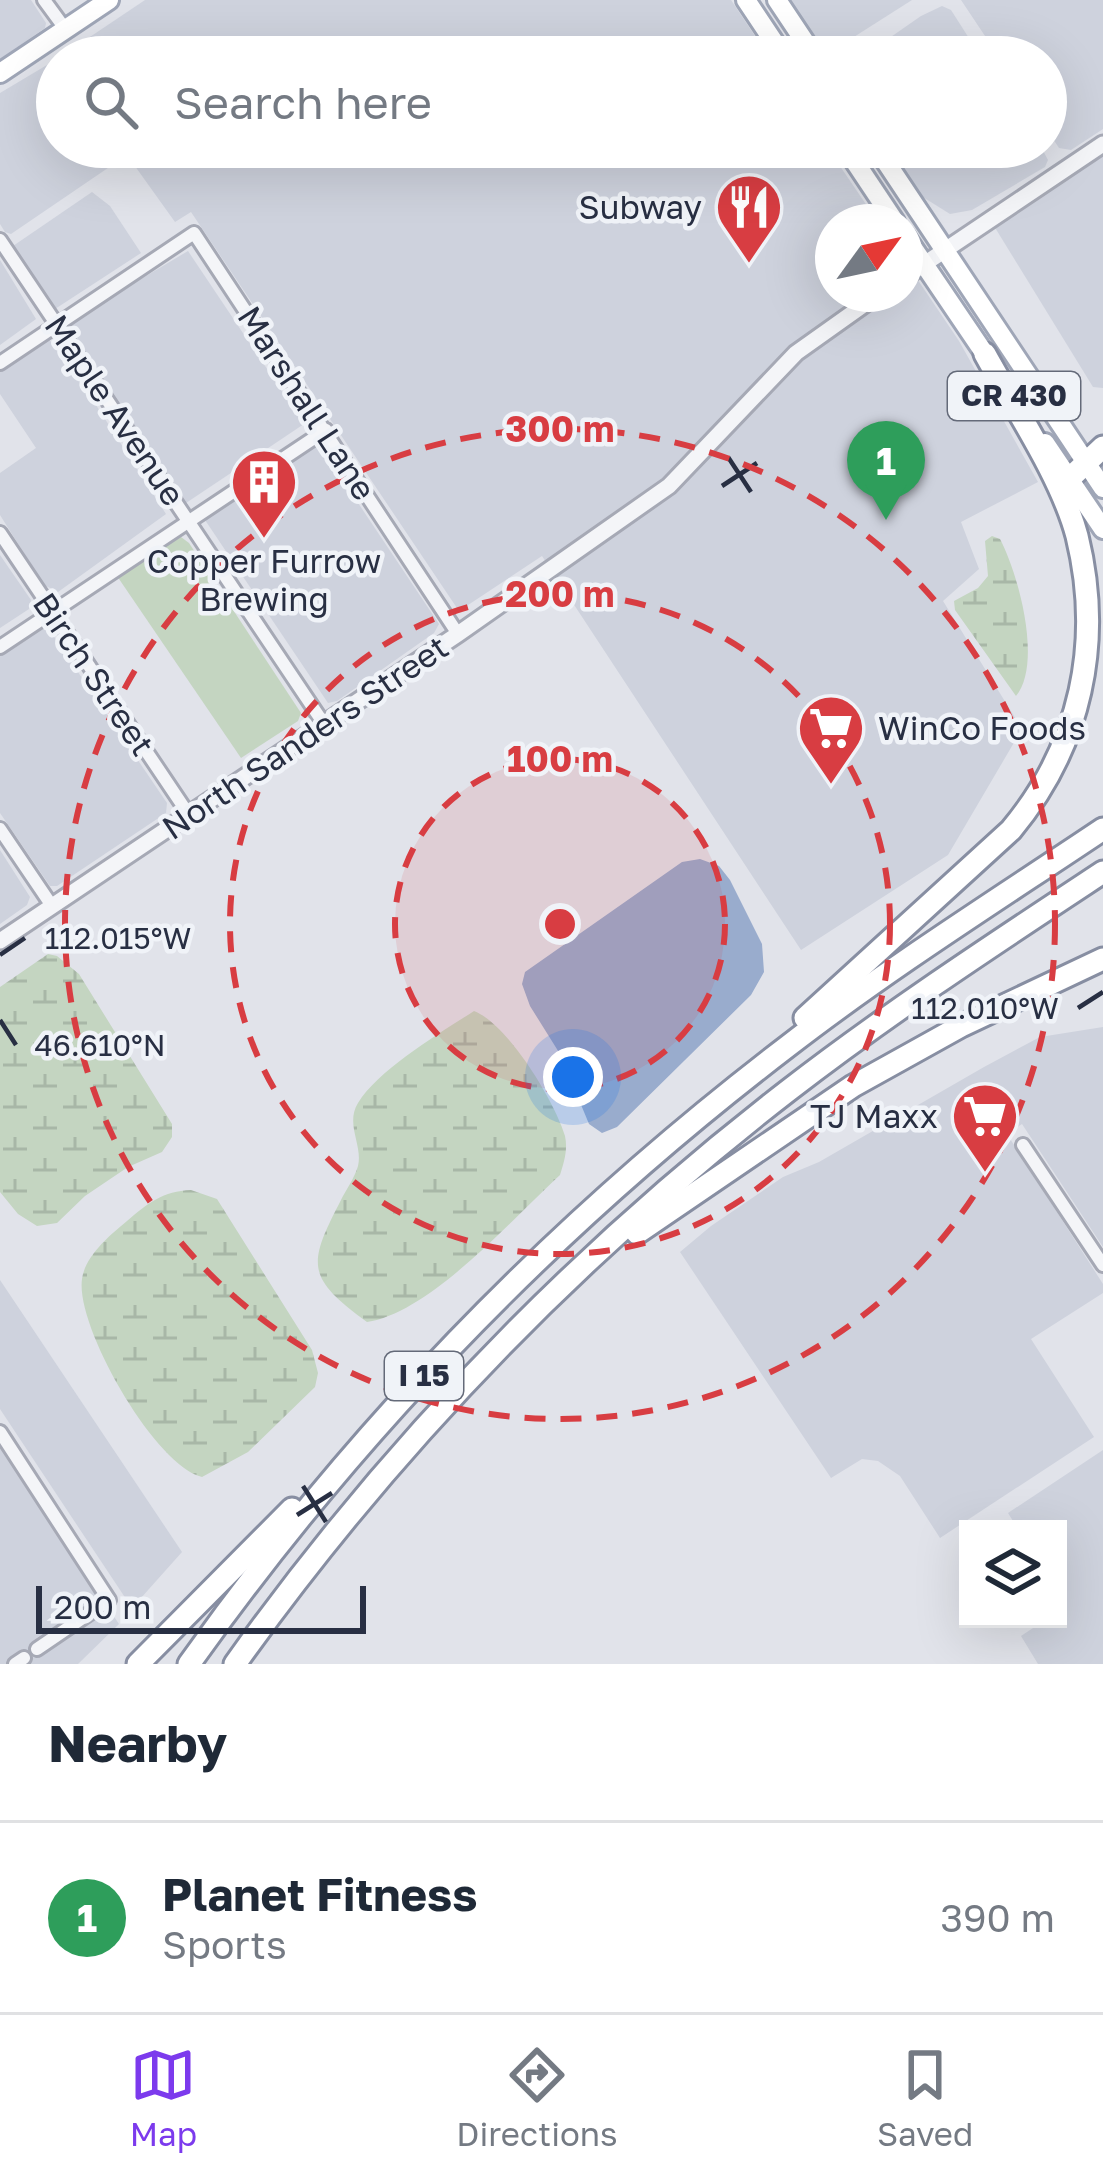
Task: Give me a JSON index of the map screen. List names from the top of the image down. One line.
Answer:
{"streets":{"highway":["I 15"],"main road":["CR 430"],"street":["Marshall Lane","Maple Avenue","Birch Street","North Sanders Street"]},"crossings":[["Marshall Lane","Maple Avenue"],["Marshall Lane","North Sanders Street"],["Maple Avenue","North Sanders Street"],["Birch Street","North Sanders Street"]],"places":{"restaurant":["Subway"],"building":["Copper Furrow Brewing"],"supermarket":["WinCo Foods","TJ Maxx"]},"scale_bar":"200 m","north":"top right","page":{"search":"Search here","pins":"1","scale":"200 m","heading":"Nearby","list":[{"mark":"1","name":"Planet Fitness","note":"Sports","value":"390 m"}],"nav":["Map","Directions","Saved"]},"coordinates":["112.015°W","112.010°W","46.610°N"],"rings":["300 m","200 m","100 m"]}
